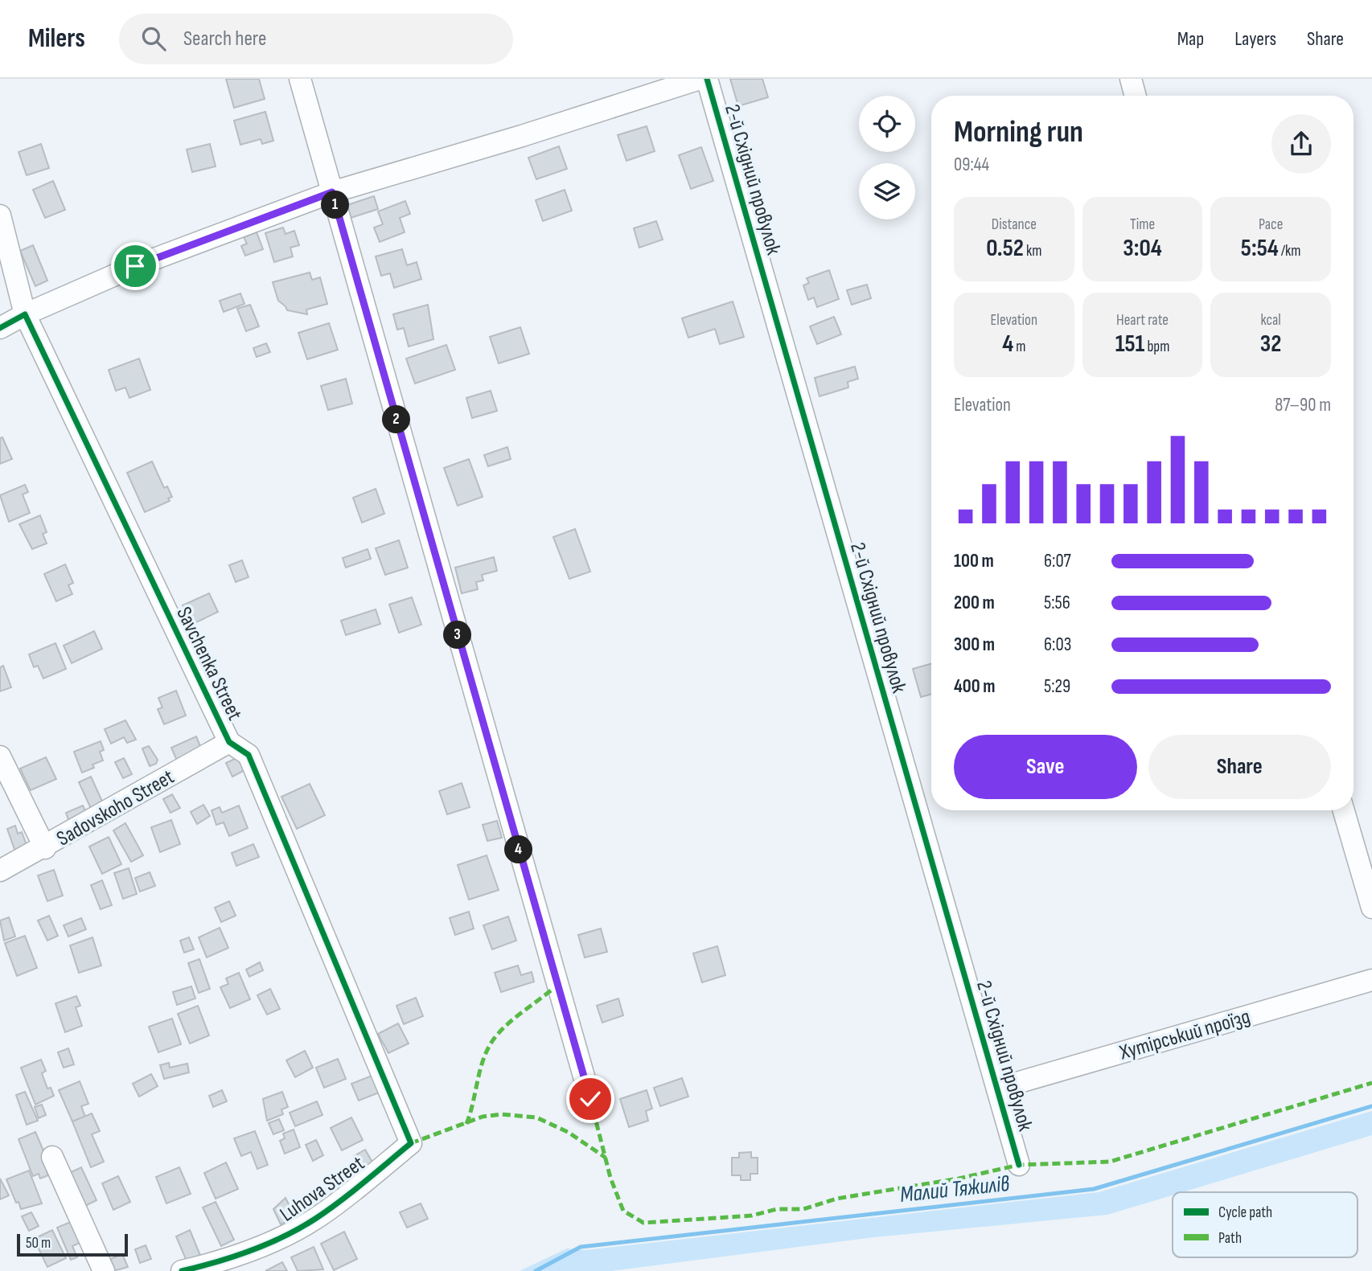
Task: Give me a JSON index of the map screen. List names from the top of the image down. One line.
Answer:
{"streets":{"street":["2-й Східний провулок","Savchenka Street","Sadovskoho Street","Хутірський проїзд","Luhova Street"]},"crossings":[["2-й Східний провулок","Хутірський проїзд"],["Savchenka Street","Sadovskoho Street"],["Savchenka Street","Luhova Street"]],"water":["Малий Тяжилів"],"legend":["Cycle path","Path"],"scale_bar":"50 m","page":{"header":"Milers","search":"Search here","nav":["Map","Layers","Share"],"heading":["Morning run","09:44"],"pins":["1","2","3","4"],"stats":[["Distance","0.52 km"],["Time","3:04"],["Pace","5:54 /km"],["Elevation","4 m"],["Heart rate","151 bpm"],["kcal","32"]],"chart":["Elevation","87–90 m"],"list":[{"name":"100 m","note":"6:07"},{"name":"200 m","note":"5:56"},{"name":"300 m","note":"6:03"},{"name":"400 m","note":"5:29"}],"buttons":["Save","Share"],"scale":"50 m"}}
